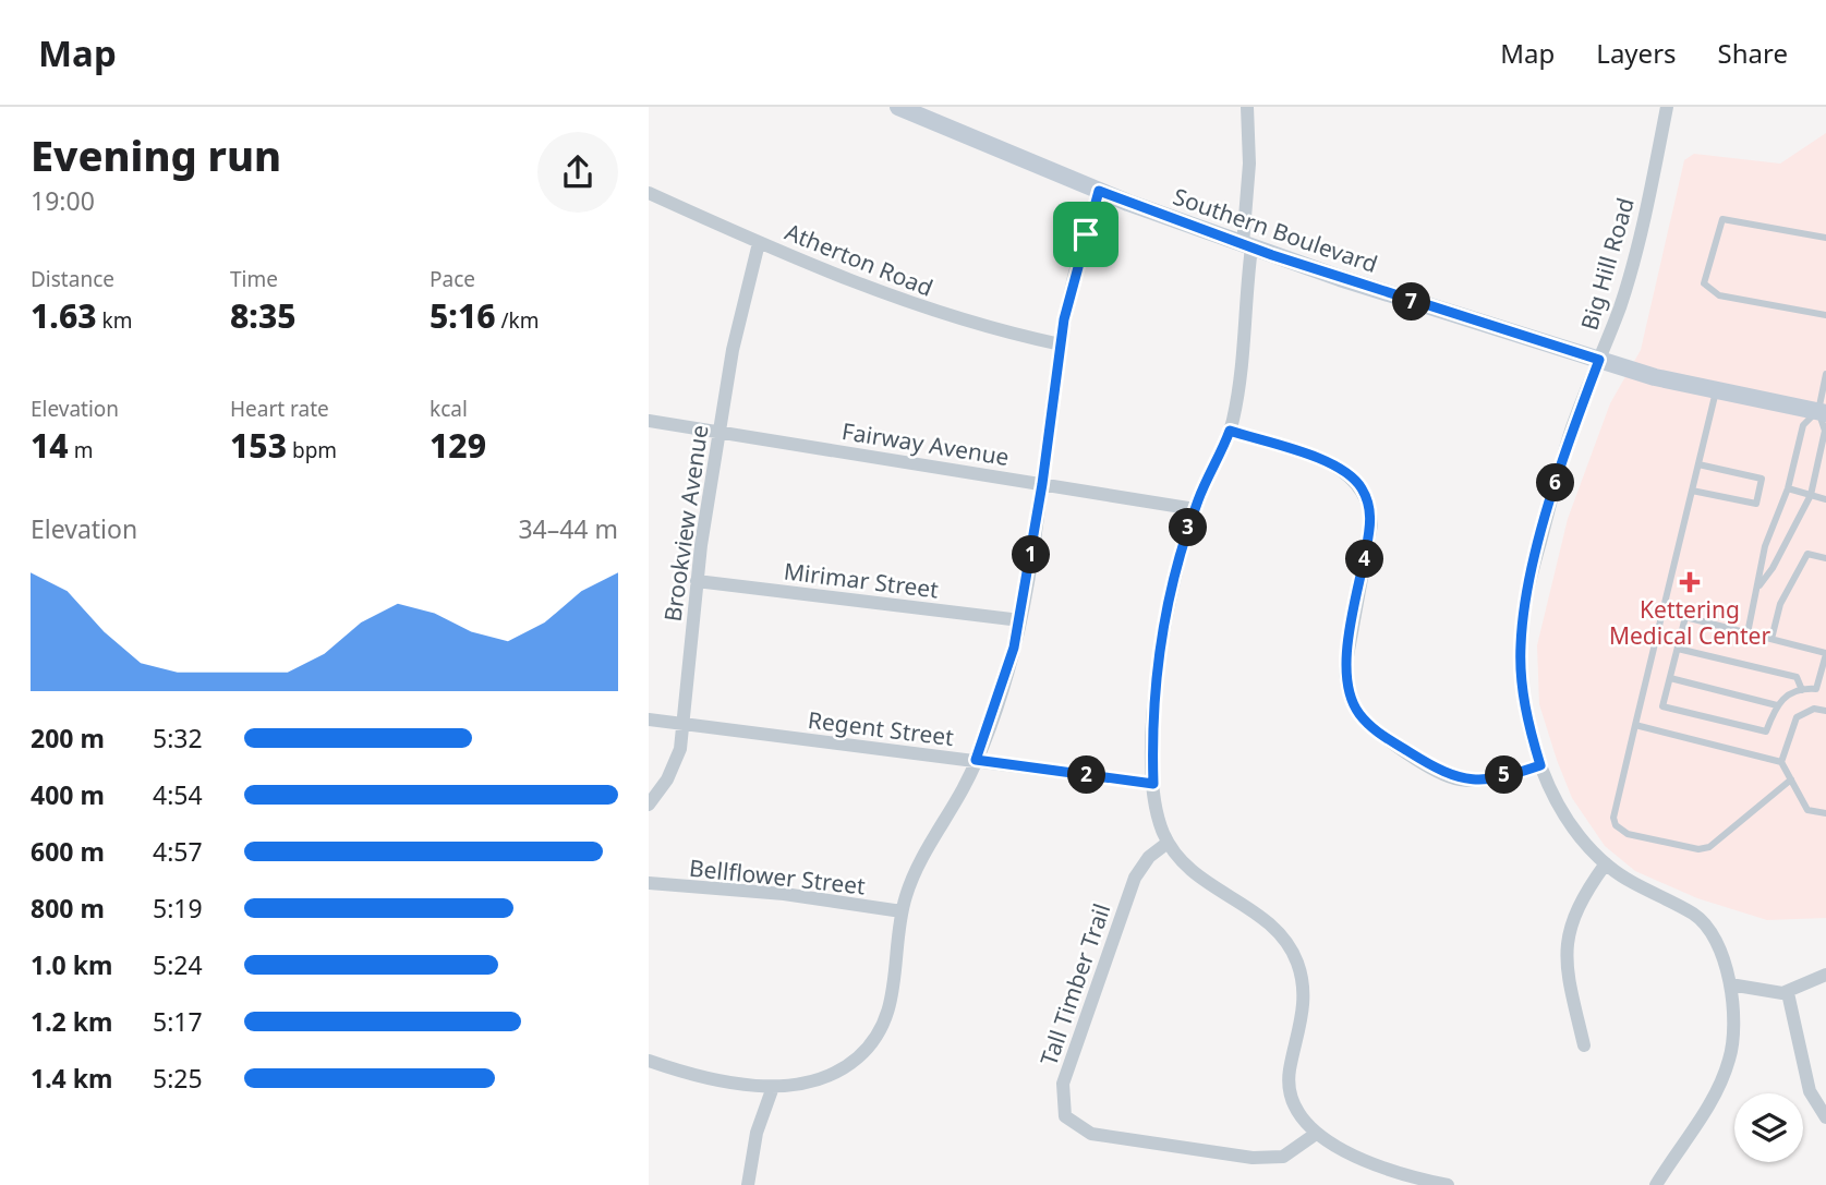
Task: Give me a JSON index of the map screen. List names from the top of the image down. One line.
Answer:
{"streets":{"street":["Southern Boulevard","Atherton Road","Big Hill Road","Fairway Avenue","Brookview Avenue","Mirimar Street","Regent Street","Bellflower Street","Tall Timber Trail"]},"crossings":[["Southern Boulevard","Big Hill Road"],["Atherton Road","Brookview Avenue"],["Fairway Avenue","Brookview Avenue"],["Brookview Avenue","Mirimar Street"],["Brookview Avenue","Regent Street"]],"places":{"health":["Kettering Medical Center"]},"page":{"header":"Map","nav":["Map","Layers","Share"],"heading":["Evening run","19:00"],"stats":[["Distance","1.63 km"],["Time","8:35"],["Pace","5:16 /km"],["Elevation","14 m"],["Heart rate","153 bpm"],["kcal","129"]],"pins":["7","6","3","1","4","2","5"],"chart":["Elevation","34–44 m"],"list":[{"name":"200 m","note":"5:32"},{"name":"400 m","note":"4:54"},{"name":"600 m","note":"4:57"},{"name":"800 m","note":"5:19"},{"name":"1.0 km","note":"5:24"},{"name":"1.2 km","note":"5:17"},{"name":"1.4 km","note":"5:25"}]}}
